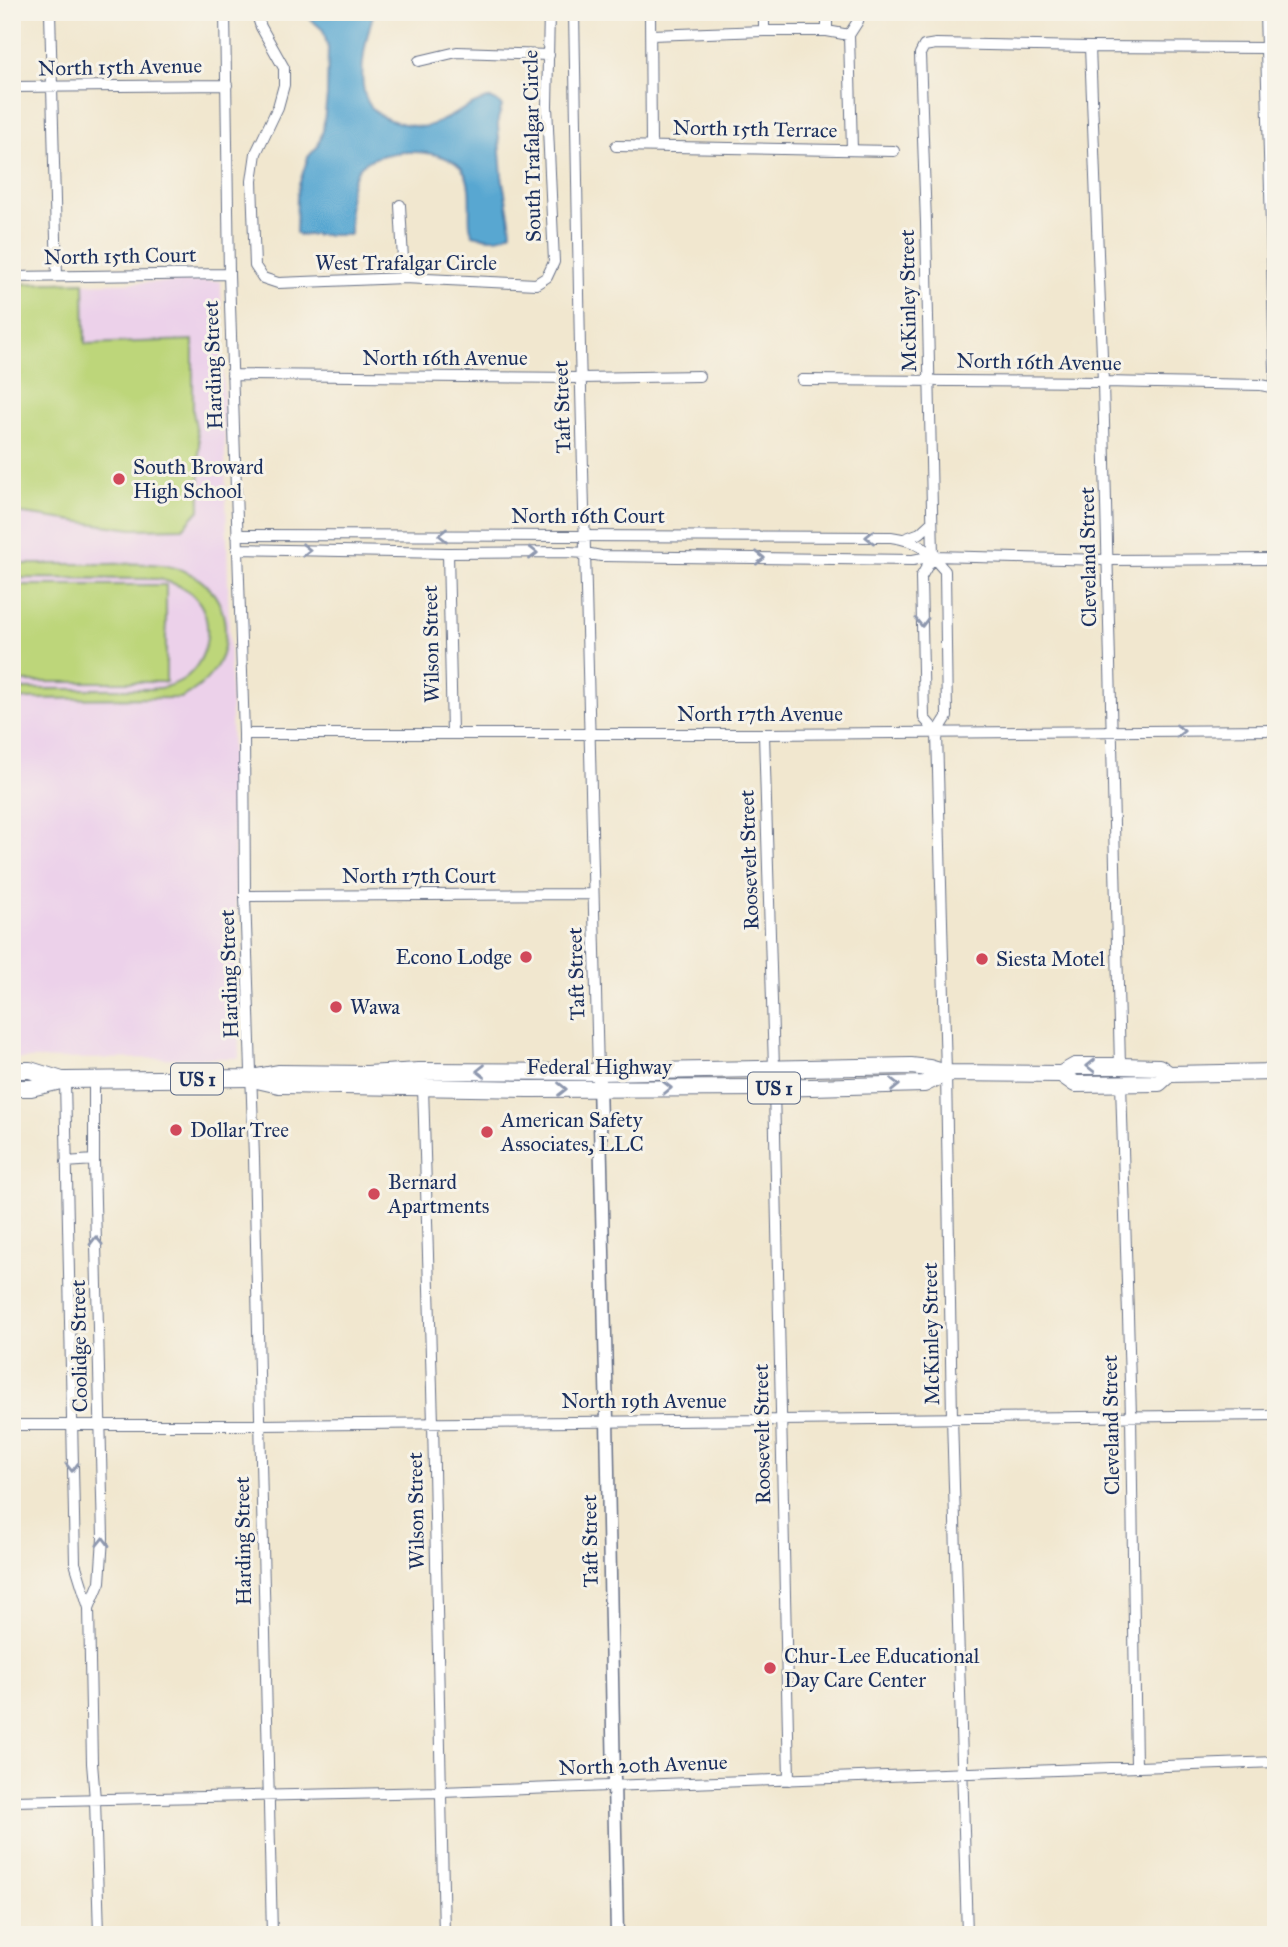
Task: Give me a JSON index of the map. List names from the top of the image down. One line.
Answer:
{"streets":{"main road":["Federal Highway","US 1"],"street":["North 15th Avenue","North 15th Terrace","South Trafalgar Circle","North 15th Court","West Trafalgar Circle","McKinley Street","North 16th Avenue","Harding Street","Taft Street","North 16th Court","Cleveland Street","Wilson Street","North 17th Avenue","Roosevelt Street","North 17th Court","Coolidge Street","North 19th Avenue","North 20th Avenue"]},"crossings":[["North 15th Avenue","Harding Street"],["South Trafalgar Circle","West Trafalgar Circle"],["North 15th Court","Harding Street"],["McKinley Street","North 16th Avenue"],["McKinley Street","North 16th Court"],["McKinley Street","Cleveland Street"],["McKinley Street","North 17th Avenue"],["McKinley Street","Federal Highway"],["McKinley Street","North 19th Avenue"],["McKinley Street","North 20th Avenue"],["North 16th Avenue","Harding Street"],["North 16th Avenue","Taft Street"],["North 16th Avenue","Cleveland Street"],["Harding Street","North 16th Court"],["Harding Street","North 17th Avenue"],["Harding Street","North 17th Court"],["Harding Street","Federal Highway"],["Harding Street","North 19th Avenue"],["Harding Street","North 20th Avenue"],["Taft Street","North 16th Court"],["Taft Street","North 17th Avenue"],["Taft Street","North 17th Court"],["Taft Street","Federal Highway"],["Taft Street","North 19th Avenue"],["Taft Street","North 20th Avenue"],["North 16th Court","Cleveland Street"],["North 16th Court","Wilson Street"],["Cleveland Street","North 17th Avenue"],["Cleveland Street","Federal Highway"],["Cleveland Street","North 19th Avenue"],["Cleveland Street","North 20th Avenue"],["Wilson Street","North 17th Avenue"],["Wilson Street","Federal Highway"],["Wilson Street","North 19th Avenue"],["Wilson Street","North 20th Avenue"],["North 17th Avenue","Roosevelt Street"],["Roosevelt Street","Federal Highway"],["Roosevelt Street","North 19th Avenue"],["Roosevelt Street","North 20th Avenue"],["Federal Highway","US 1"],["Federal Highway","Coolidge Street"],["Coolidge Street","North 19th Avenue"],["Coolidge Street","North 20th Avenue"]],"places":["South Broward High School","Econo Lodge","Siesta Motel","Wawa","Dollar Tree","American Safety Associates, LLC","Bernard Apartments","Chur-Lee Educational Day Care Center"]}
